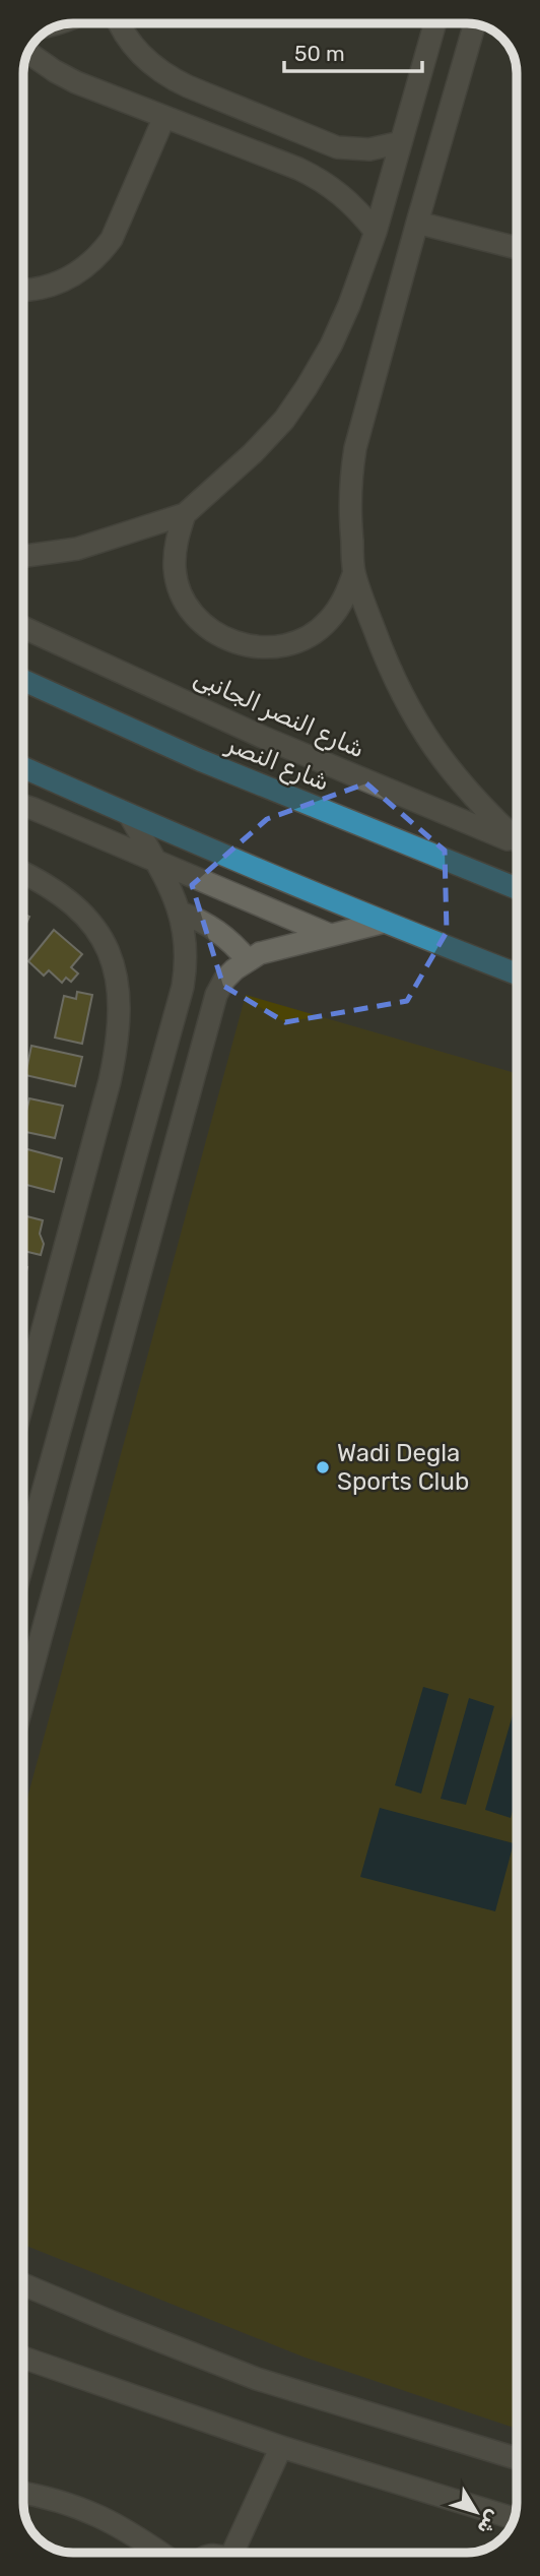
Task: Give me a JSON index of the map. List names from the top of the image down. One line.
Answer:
{"streets":{"main road":["شارع النصر"],"street":["شارع النصر الجانبى"]},"places":["Wadi Degla Sports Club"],"scale_bar":"50 m","north":"bottom right"}
